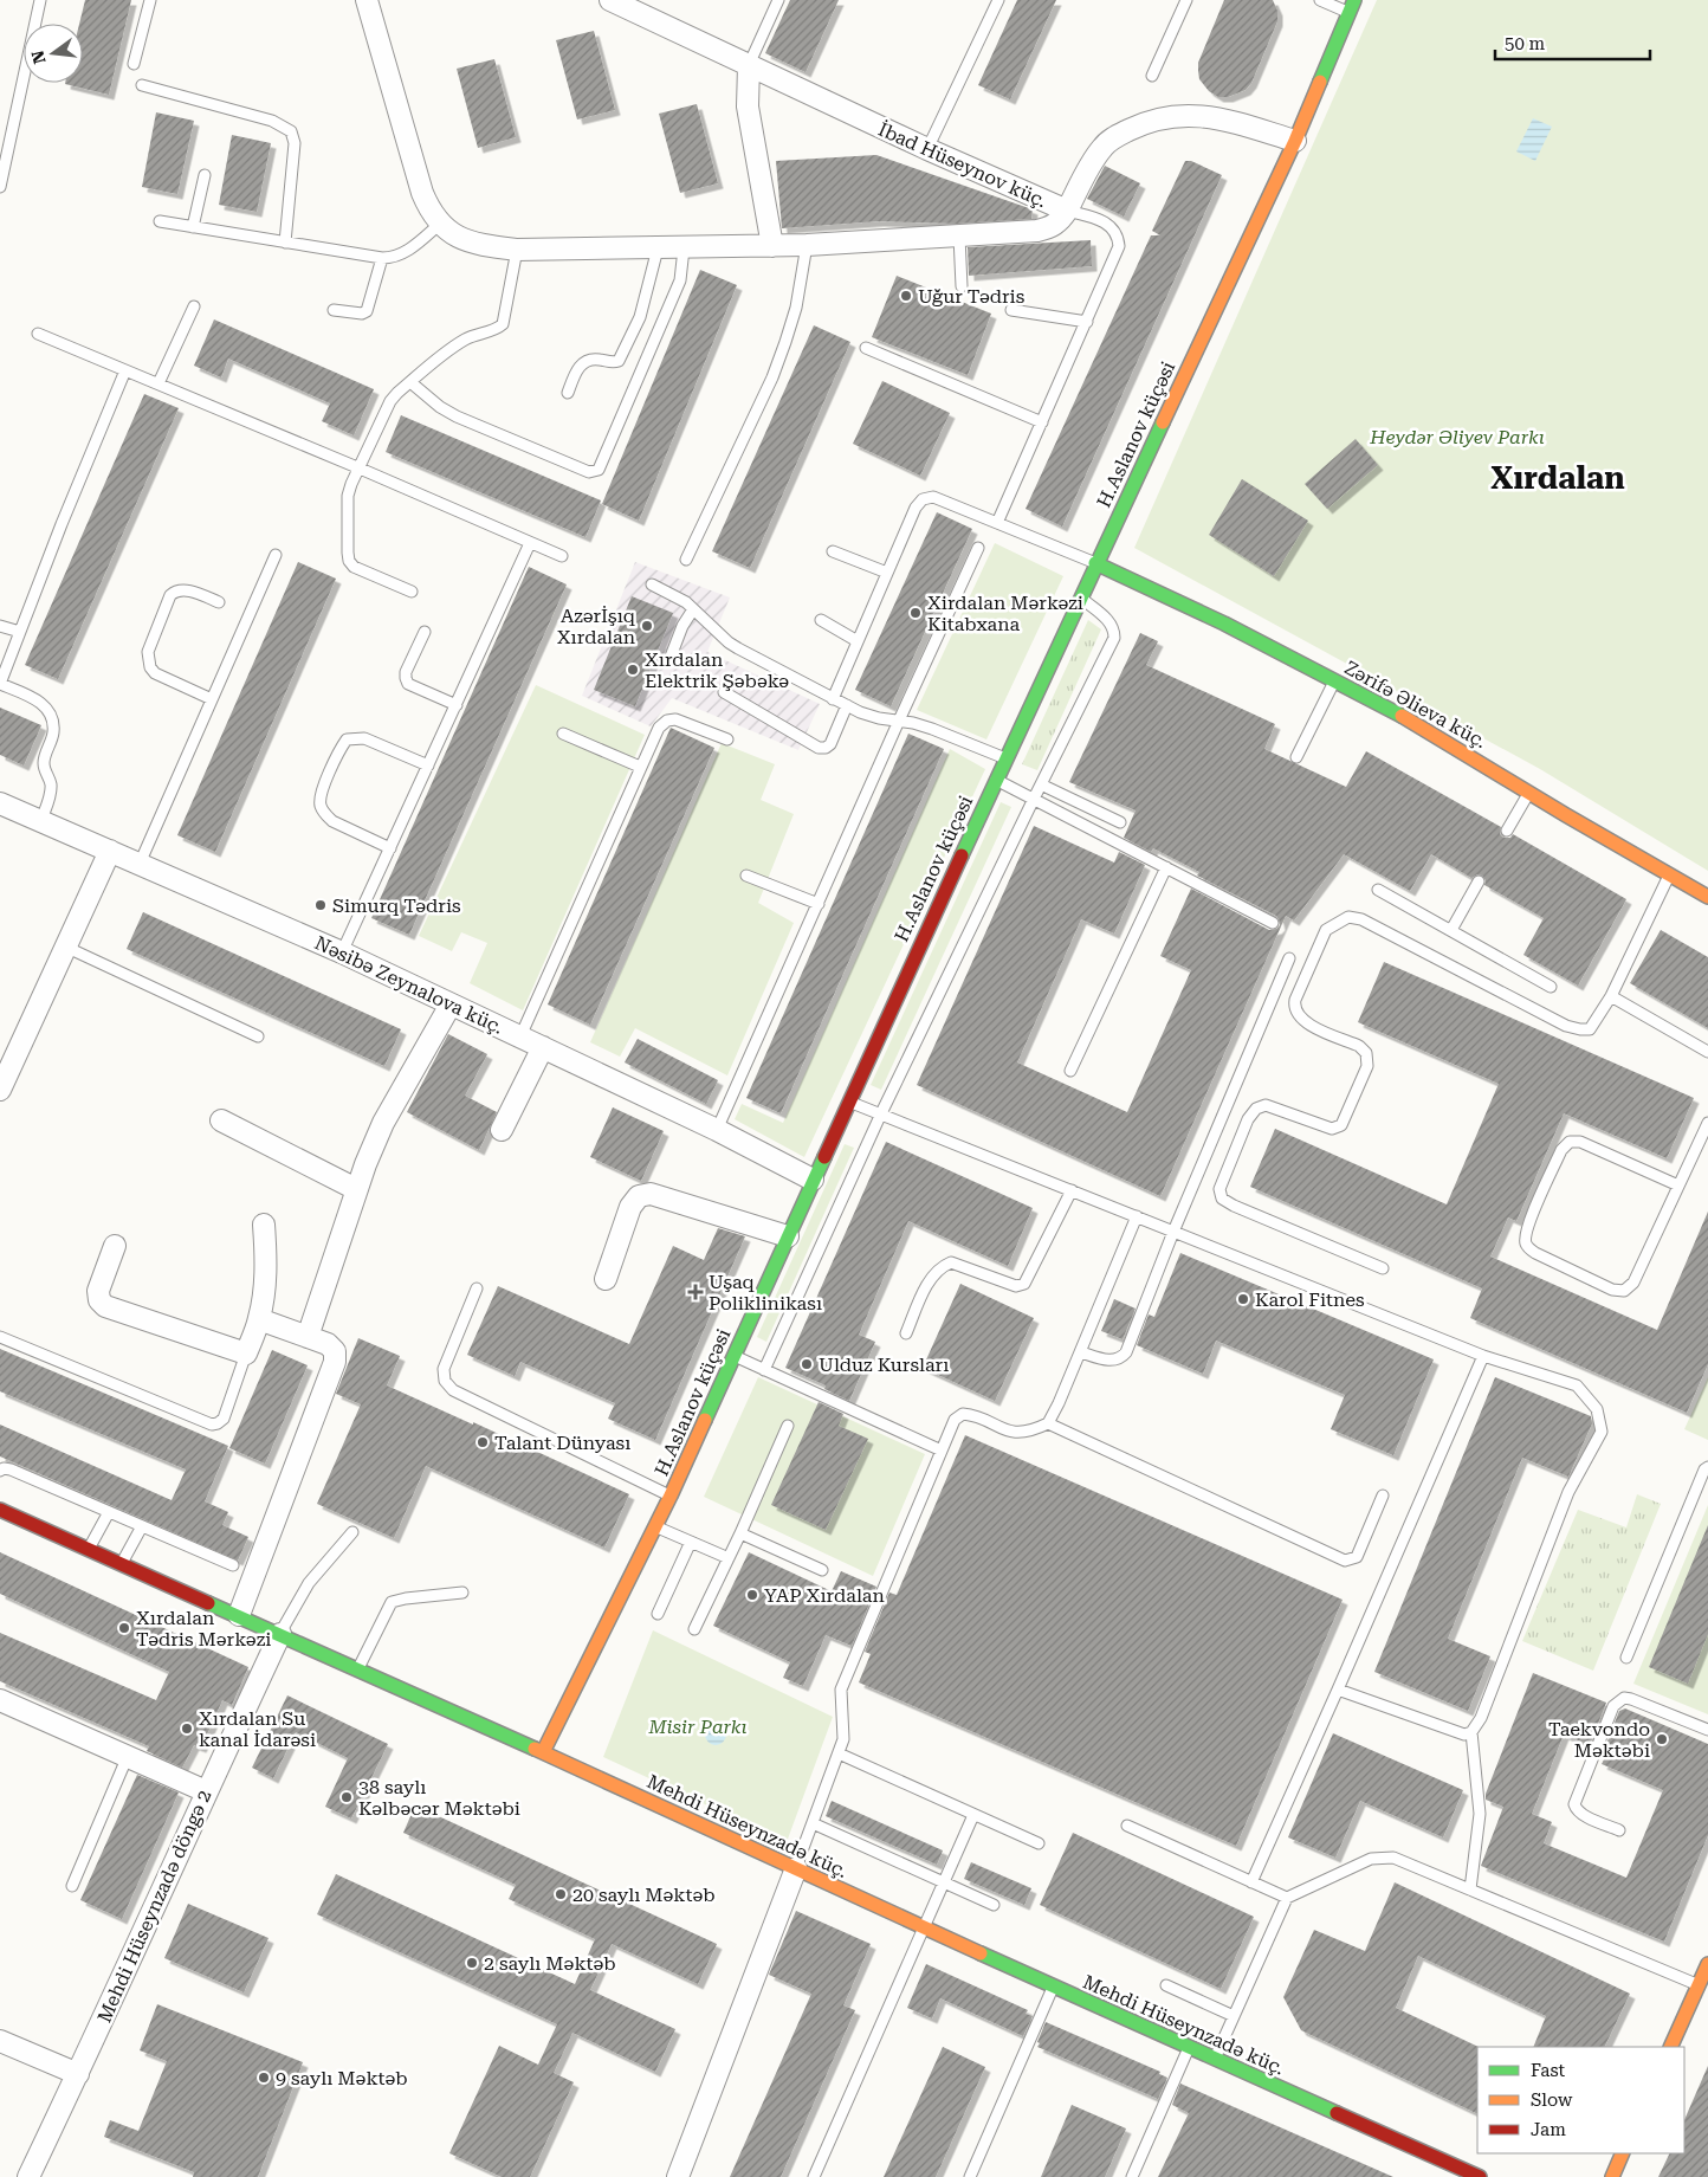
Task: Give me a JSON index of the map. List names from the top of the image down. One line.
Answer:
{"streets":{"street":["İbad Hüseynov küç.","H.Aslanov küçəsi","Zərifə Əlieva küç.","Nəsibə Zeynalova küç.","Mehdi Hüseynzadə küç.","Mehdi Hüseynzadə döngə 2"]},"crossings":[["İbad Hüseynov küç.","H.Aslanov küçəsi"],["H.Aslanov küçəsi","Zərifə Əlieva küç."],["H.Aslanov küçəsi","Nəsibə Zeynalova küç."],["H.Aslanov küçəsi","Mehdi Hüseynzadə küç."],["Mehdi Hüseynzadə küç.","Mehdi Hüseynzadə döngə 2"]],"districts":["Xırdalan"],"parks":["Heydər Əliyev Parkı","Misir Parkı"],"places":{"other":["Uğur Tədris","Xirdalan Mərkəzi Kitabxana","Azərİşıq Xırdalan","Xırdalan Elektrik Şəbəkə","Simurq Tədris","Karol Fitnes","Ulduz Kursları","Talant Dünyası","YAP Xırdalan","Xırdalan Tədris Mərkəzi","Xırdalan Su kanal İdarəsi","Taekvondo Məktəbi","38 saylı Kəlbəcər Məktəbi","20 saylı Məktəb","2 saylı Məktəb","9 saylı Məktəb"],"health":["Uşaq Poliklinikası"]},"legend":["Fast","Slow","Jam"],"scale_bar":"50 m","north":"left"}
